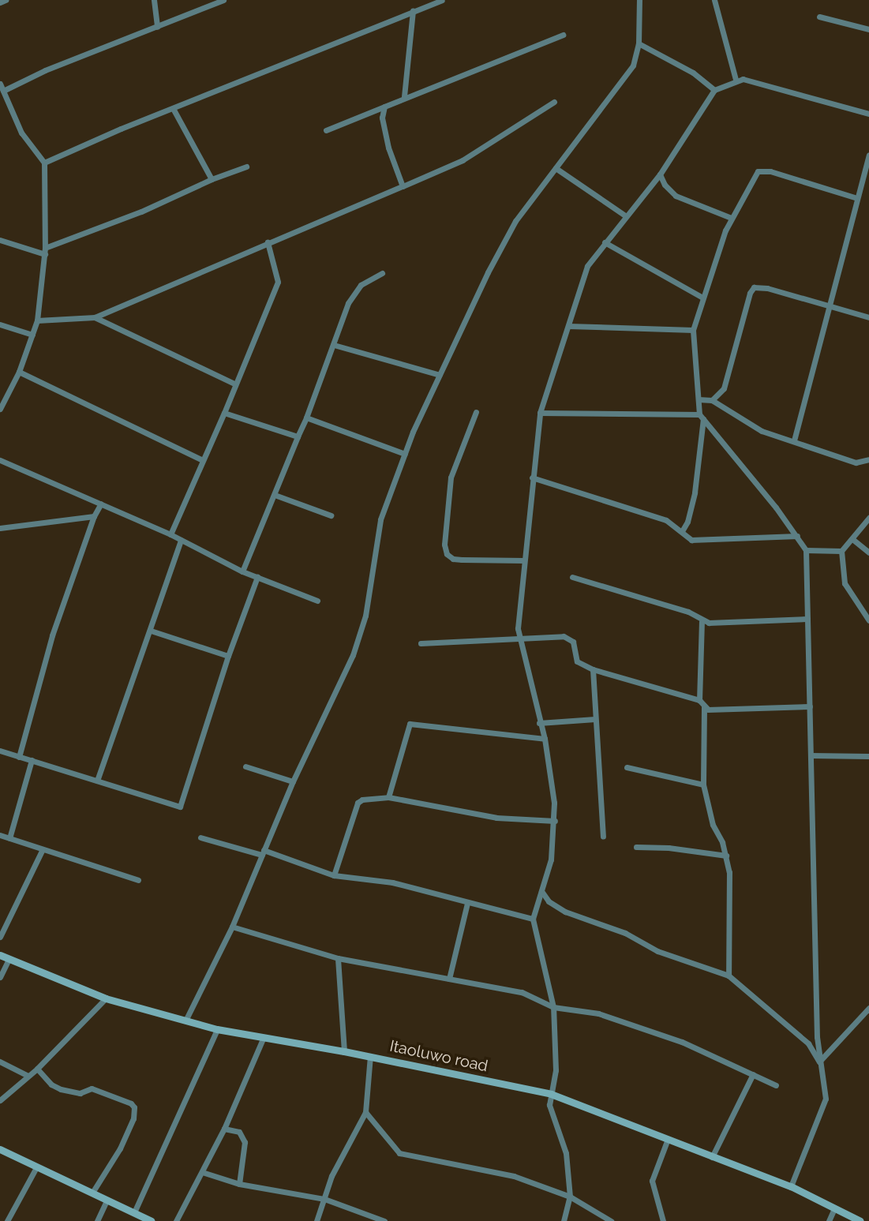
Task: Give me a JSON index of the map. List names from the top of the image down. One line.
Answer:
{"streets":{"street":["Itaoluwo road"]}}
